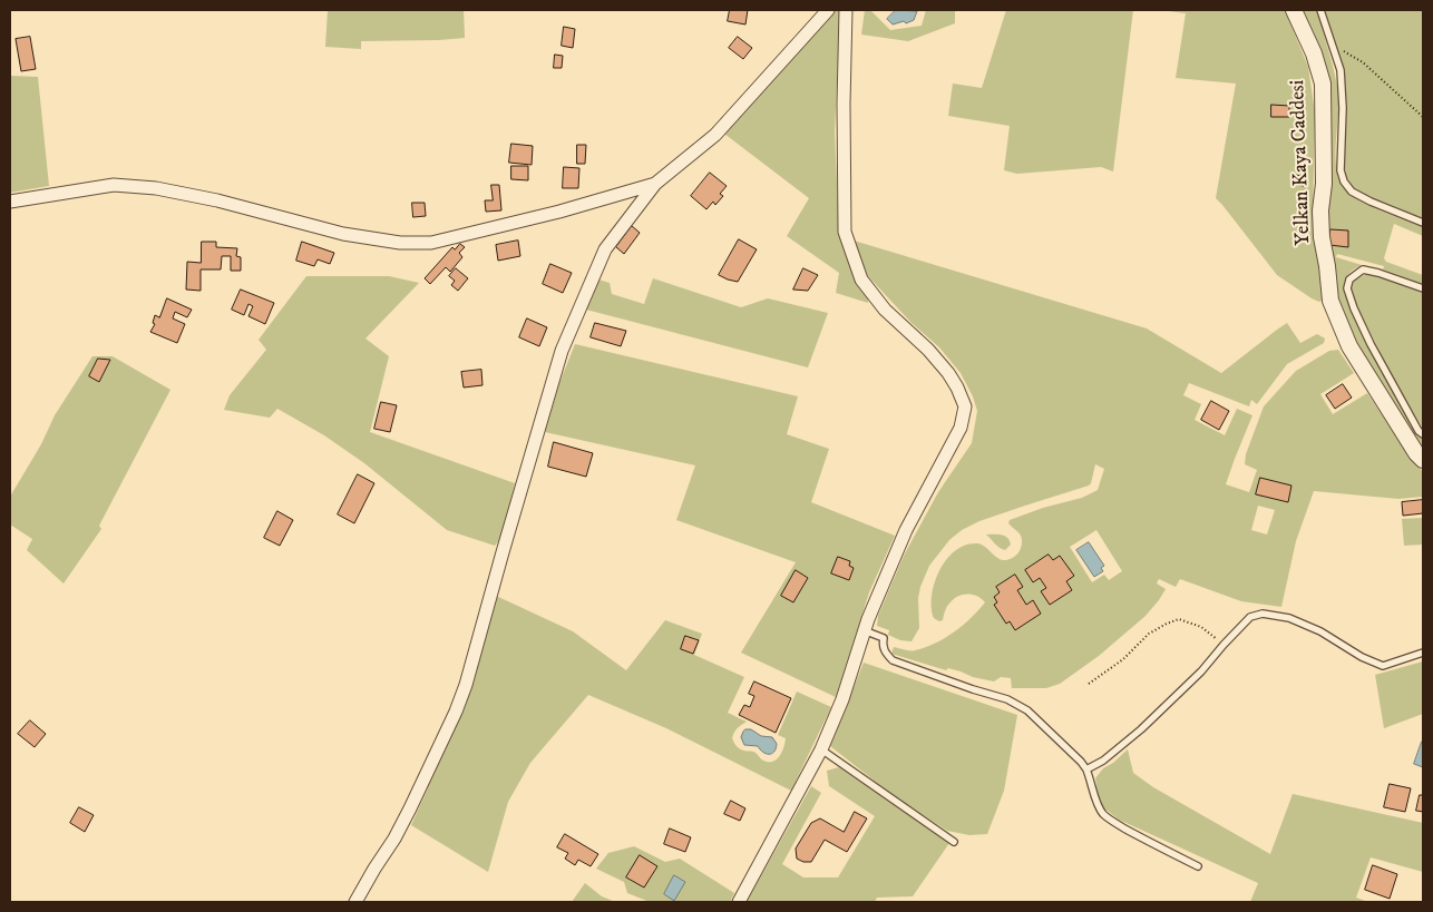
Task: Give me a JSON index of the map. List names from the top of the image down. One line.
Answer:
{"streets":{"street":["Yelkan Kaya Caddesi"]}}
